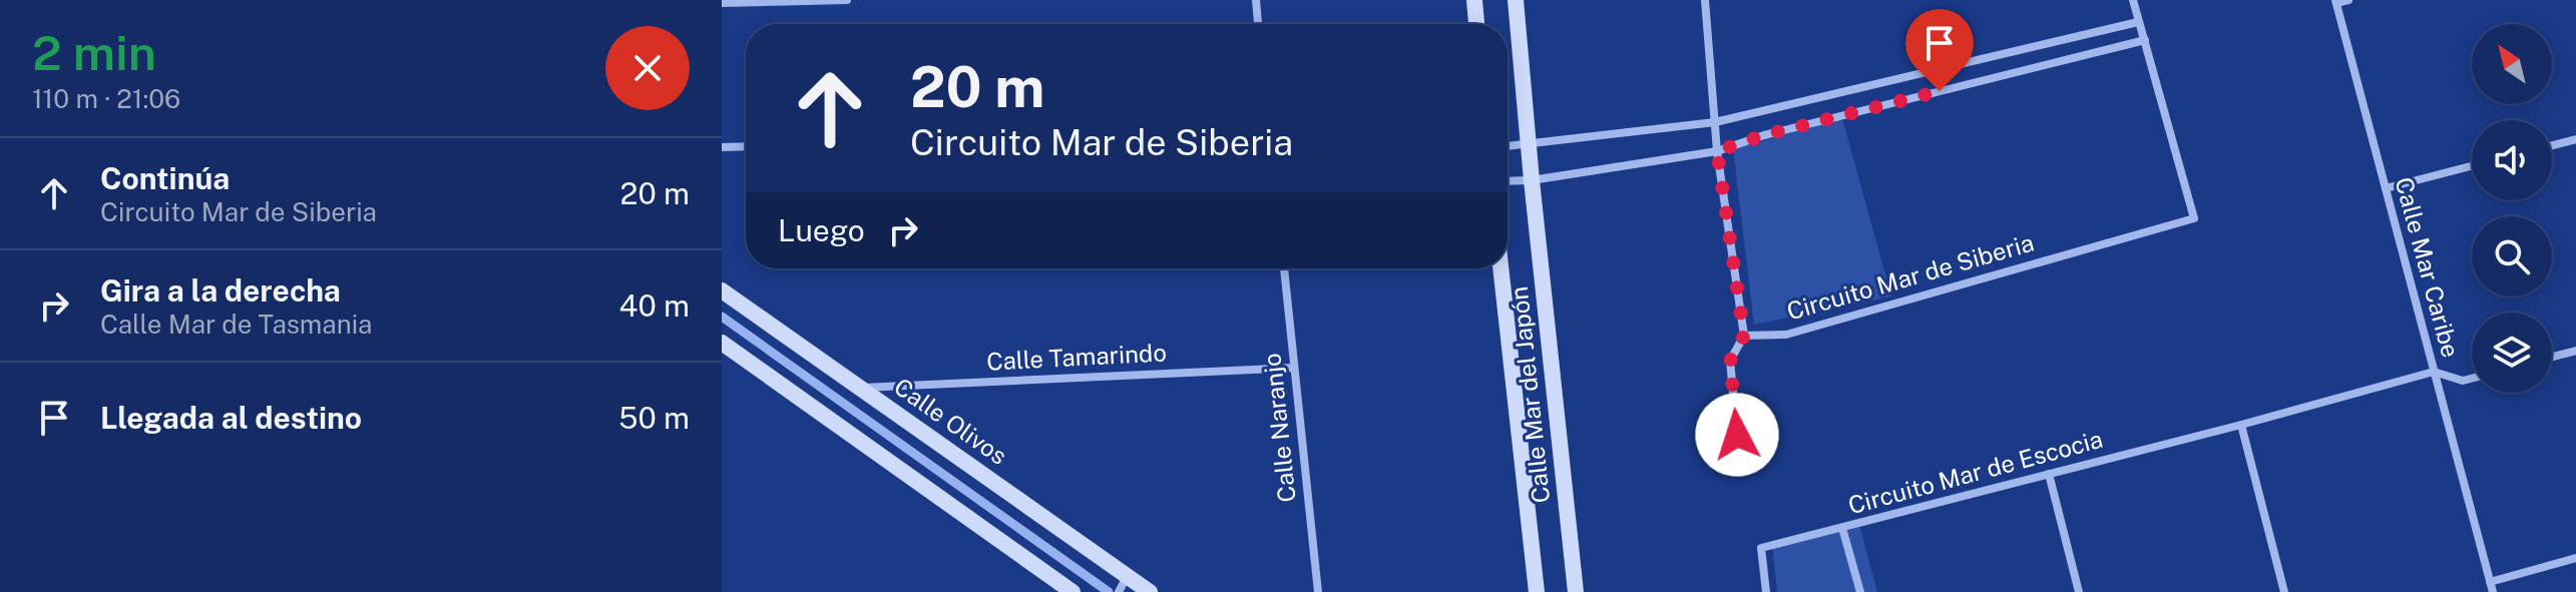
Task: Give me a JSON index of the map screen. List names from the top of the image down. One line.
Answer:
{"streets":{"street":["Calle Mar Caribe","Circuito Mar de Siberia","Calle Tamarindo","Calle Mar del Japón","Calle Olivos","Calle Naranjo","Circuito Mar de Escocia"]},"crossings":[["Calle Mar Caribe","Circuito Mar de Escocia"],["Calle Tamarindo","Calle Olivos"],["Calle Tamarindo","Calle Naranjo"]],"north":"top left","page":{"heading":["2 min","110 m · 21:06"],"turn":["20 m","Circuito Mar de Siberia"],"list":[{"name":"Continúa","note":"Circuito Mar de Siberia","value":"20 m"},{"name":"Gira a la derecha","note":"Calle Mar de Tasmania","value":"40 m"},{"name":"Llegada al destino","value":"50 m"}],"then":"Luego"}}
